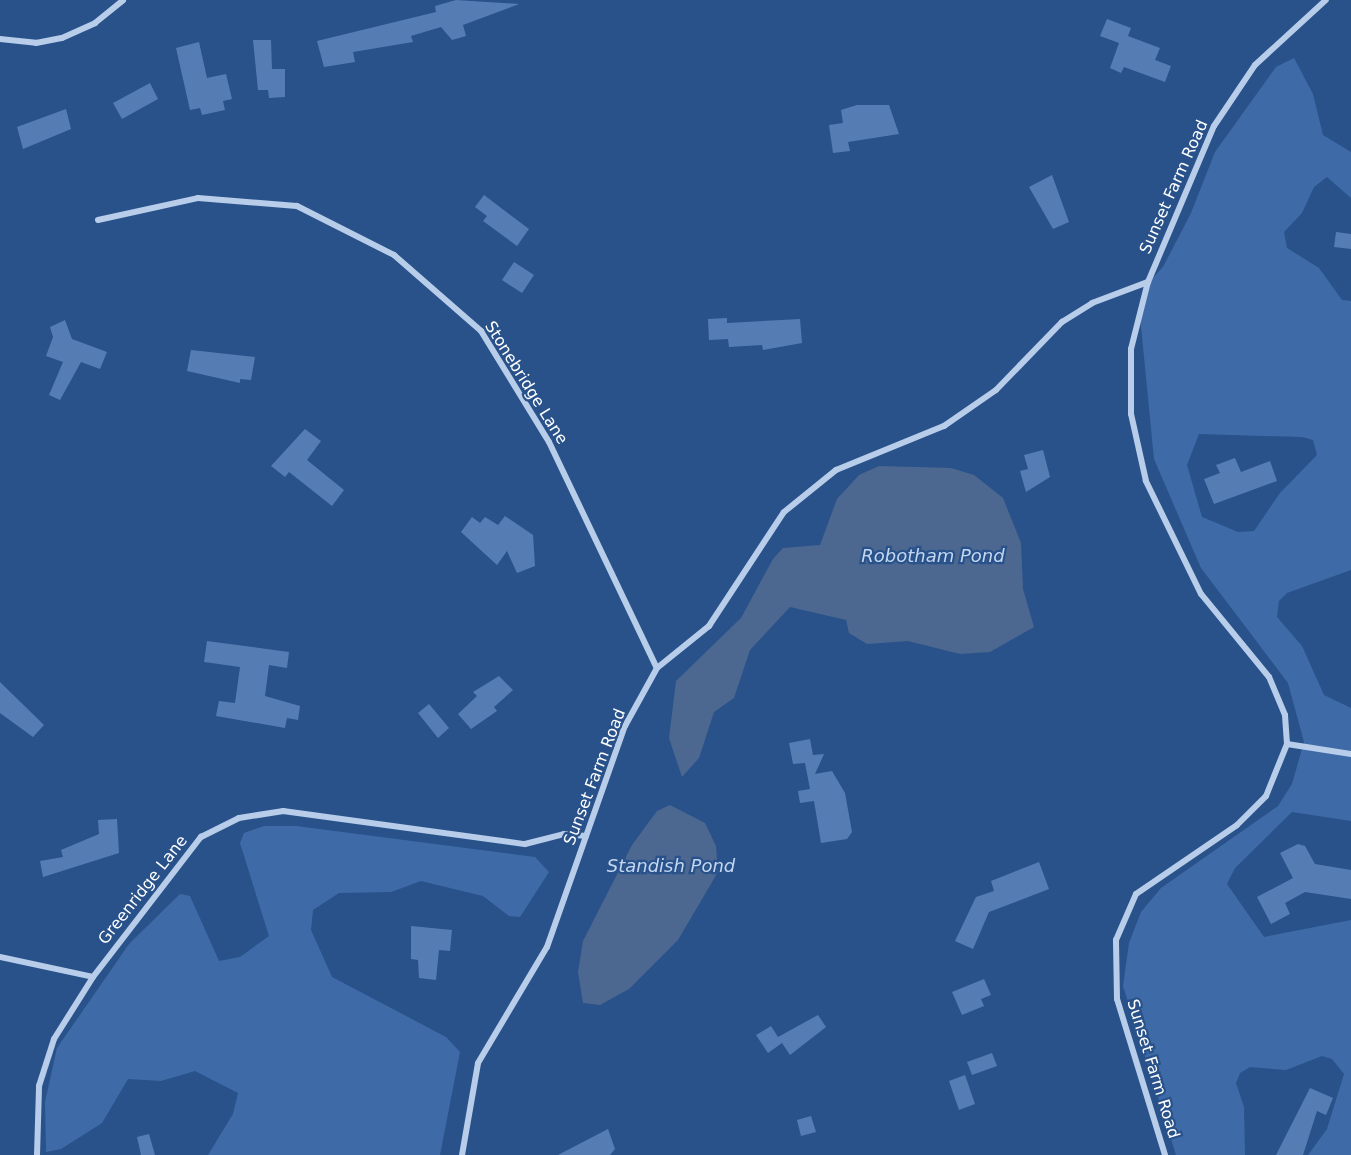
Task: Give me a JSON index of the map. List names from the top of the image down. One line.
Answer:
{"streets":{"street":["Sunset Farm Road","Stonebridge Lane","Greenridge Lane"]},"crossings":[["Sunset Farm Road","Stonebridge Lane"],["Sunset Farm Road","Greenridge Lane"]],"water":["Robotham Pond","Standish Pond"]}
